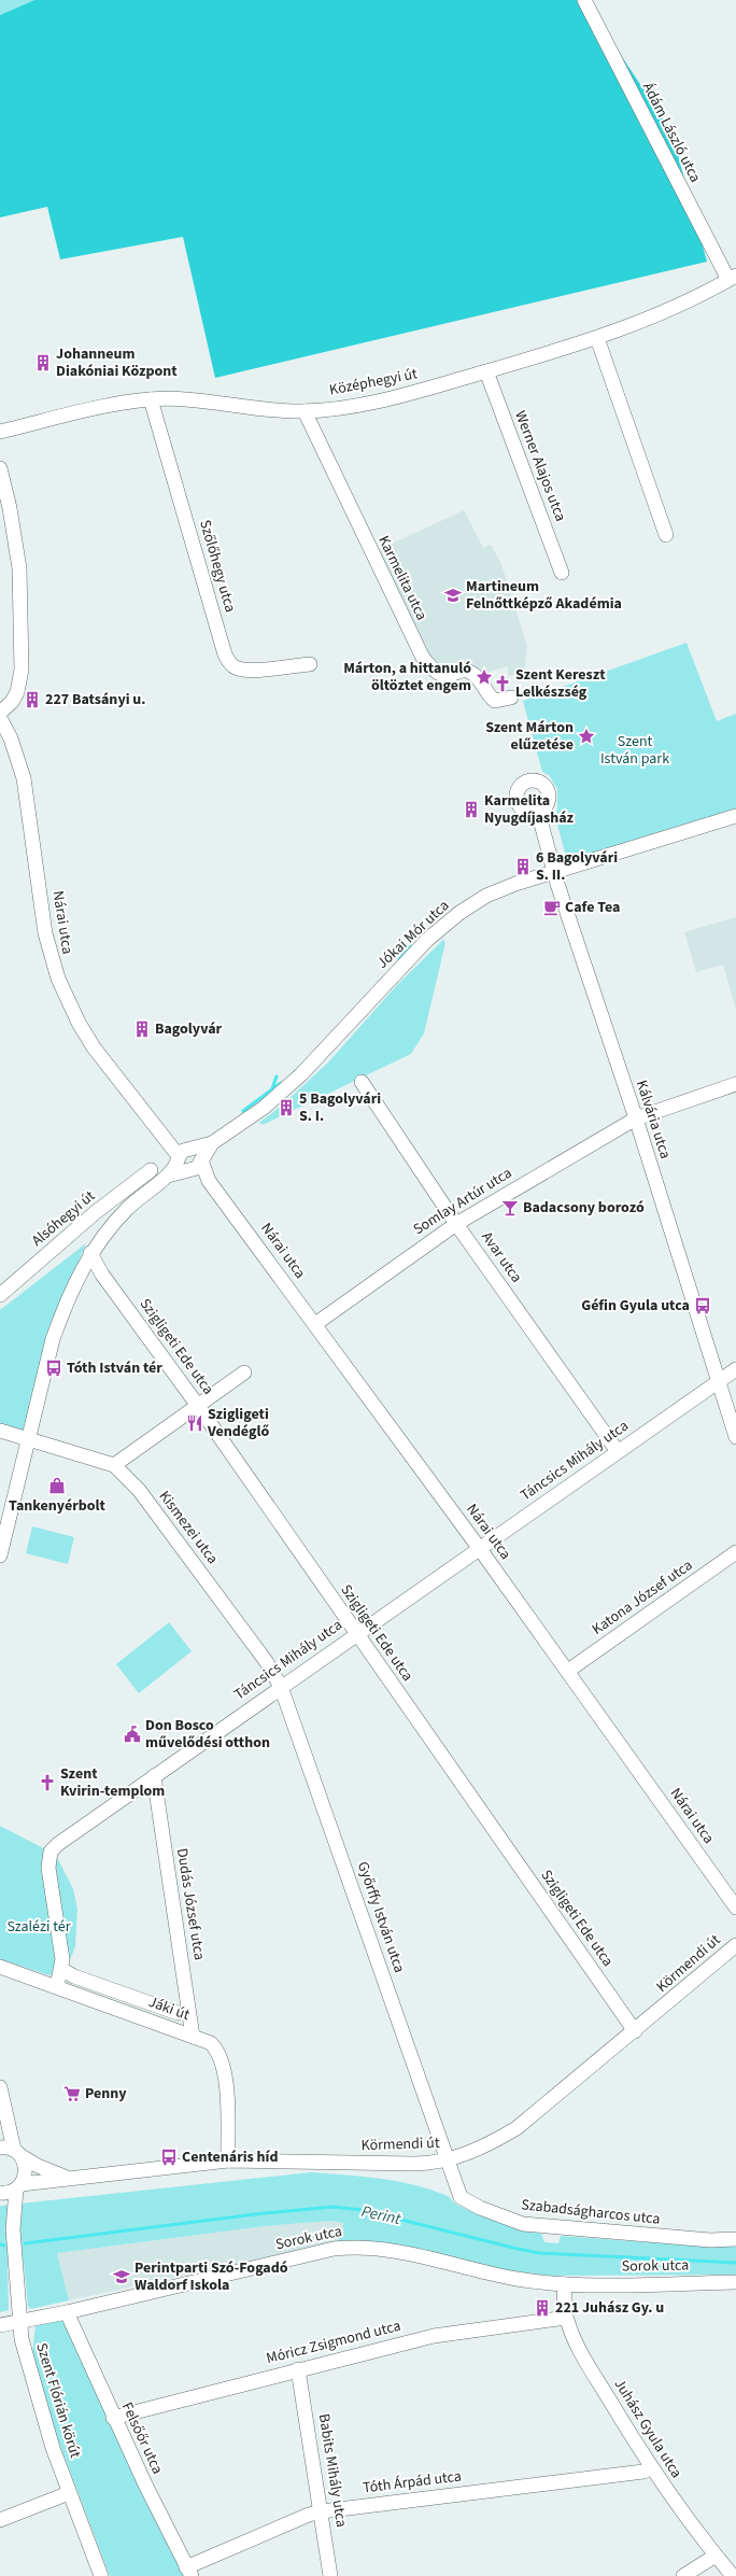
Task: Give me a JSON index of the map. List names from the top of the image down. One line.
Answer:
{"streets":{"street":["Ádám László utca","Középhegyi út","Werner Alajos utca","Szőlőhegy utca","Karmelita utca","Nárai utca","Jókai Mór utca","Kálvária utca","Somlay Artúr utca","Alsóhegyi út","Avar utca","Szigligeti Ede utca","Táncsics Mihály utca","Kismezei utca","Katona József utca","Dudás József utca","Győrffy István utca","Körmendi út","Jáki út","Szabadságharcos utca","Sorok utca","Móricz Zsigmond utca","Szent Flórián körút","Juhász Gyula utca","Felsőőr utca","Babits Mihály utca","Tóth Árpád utca"]},"crossings":[["Ádám László utca","Középhegyi út"],["Középhegyi út","Werner Alajos utca"],["Középhegyi út","Szőlőhegy utca"],["Középhegyi út","Karmelita utca"],["Nárai utca","Jókai Mór utca"],["Nárai utca","Somlay Artúr utca"],["Nárai utca","Táncsics Mihály utca"],["Nárai utca","Katona József utca"],["Jókai Mór utca","Kálvária utca"],["Kálvária utca","Somlay Artúr utca"],["Kálvária utca","Táncsics Mihály utca"],["Somlay Artúr utca","Avar utca"],["Avar utca","Táncsics Mihály utca"],["Szigligeti Ede utca","Táncsics Mihály utca"],["Szigligeti Ede utca","Körmendi út"],["Táncsics Mihály utca","Kismezei utca"],["Táncsics Mihály utca","Dudás József utca"],["Táncsics Mihály utca","Győrffy István utca"],["Táncsics Mihály utca","Jáki út"],["Kismezei utca","Győrffy István utca"],["Dudás József utca","Jáki út"],["Győrffy István utca","Körmendi út"],["Győrffy István utca","Szabadságharcos utca"],["Körmendi út","Jáki út"],["Körmendi út","Szabadságharcos utca"],["Körmendi út","Szent Flórián körút"],["Sorok utca","Szent Flórián körút"],["Sorok utca","Juhász Gyula utca"],["Sorok utca","Felsőőr utca"],["Móricz Zsigmond utca","Juhász Gyula utca"],["Móricz Zsigmond utca","Felsőőr utca"],["Móricz Zsigmond utca","Babits Mihály utca"],["Juhász Gyula utca","Tóth Árpád utca"],["Felsőőr utca","Tóth Árpád utca"],["Babits Mihály utca","Tóth Árpád utca"]],"water":["Perint"],"parks":["Szent István park","Szalézi tér"],"places":{"building":["Johanneum Diakóniai Központ","227 Batsányi u.","Karmelita Nyugdíjasház","6 Bagolyvári S. II.","Bagolyvár","5 Bagolyvári S. I.","221 Juhász Gy. u"],"school or university":["Martineum Felnőttképző Akadémia","Perintparti Szó-Fogadó Waldorf Iskola"],"place":["Márton, a hittanuló öltöztet engem","Szent Márton elűzetése"],"church":["Szent Kereszt Lelkészség","Szent Kvirin-templom"],"cafe":["Cafe Tea"],"bar":["Badacsony borozó"],"bus stop":["Géfin Gyula utca","Tóth István tér","Centenáris híd"],"restaurant":["Szigligeti Vendéglő"],"shop":["Tankenyérbolt"],"public building":["Don Bosco művelődési otthon"],"supermarket":["Penny"]}}
